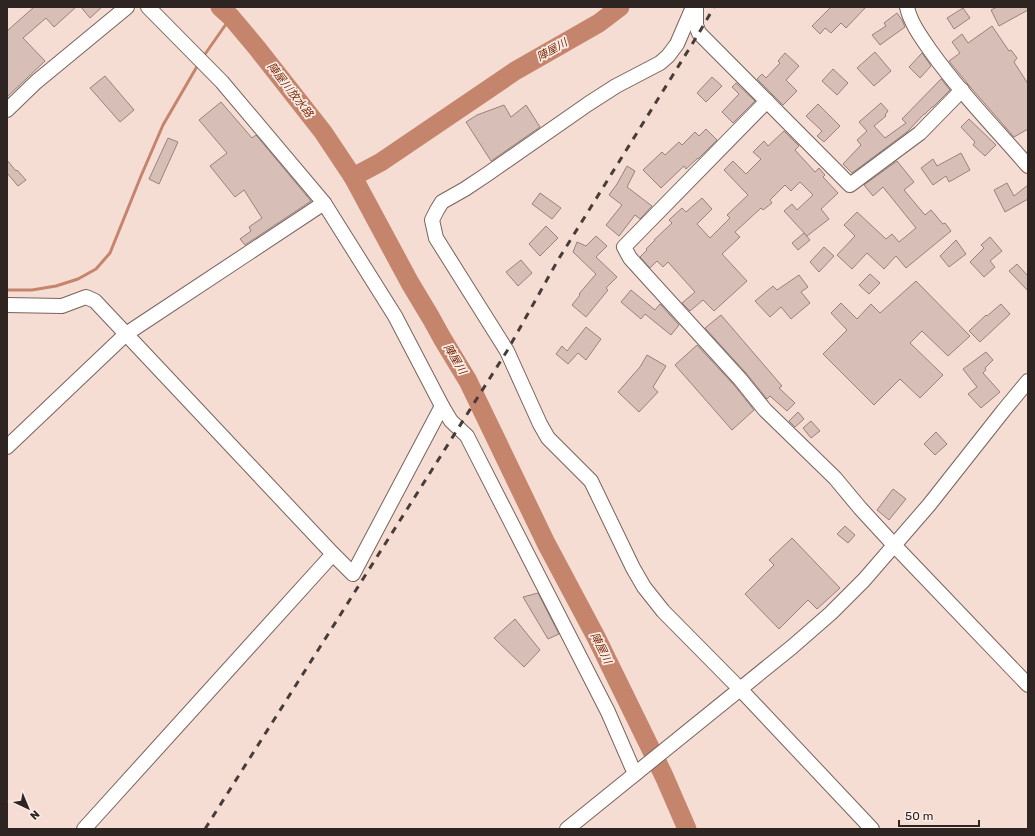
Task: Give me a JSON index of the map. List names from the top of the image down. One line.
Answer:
{"water":["陣屋川","陣屋川放水路"],"scale_bar":"50 m","north":"bottom right"}
